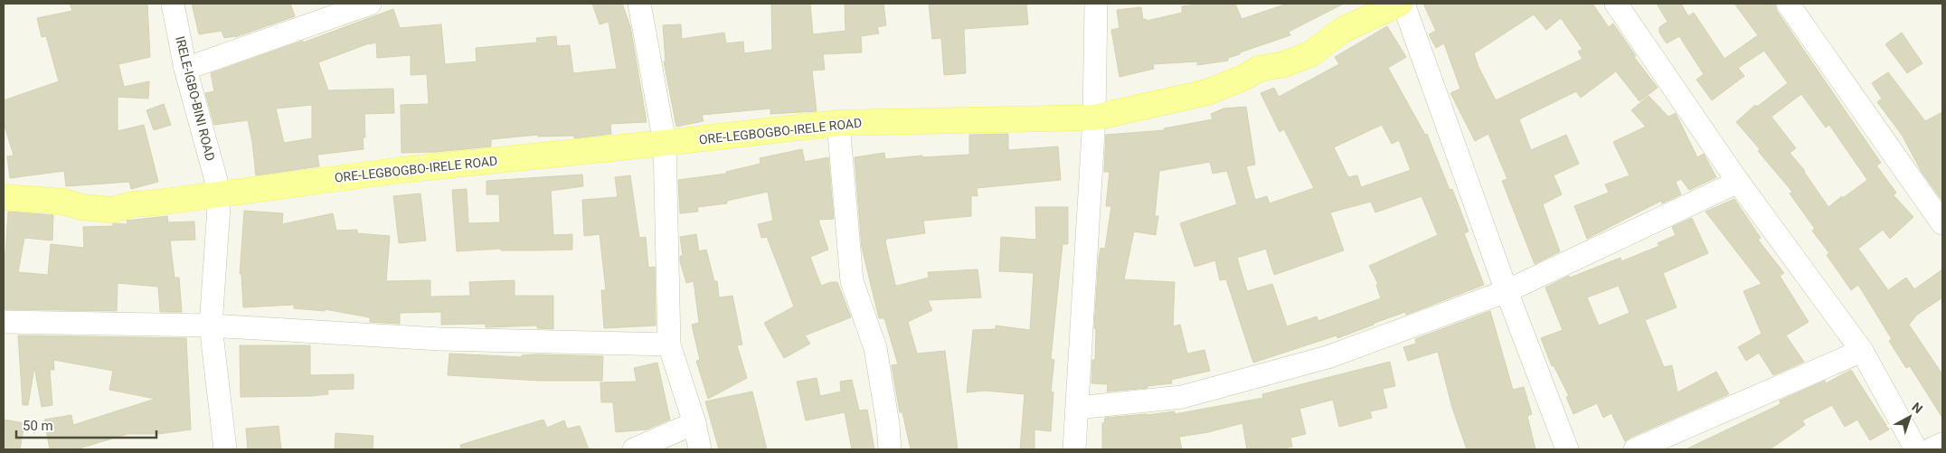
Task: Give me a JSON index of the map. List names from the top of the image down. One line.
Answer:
{"streets":{"main road":["ORE-LEGBOGBO-IRELE ROAD"],"street":["IRELE-IGBO-BINI ROAD"]},"crossings":[["IRELE-IGBO-BINI ROAD","ORE-LEGBOGBO-IRELE ROAD"]],"scale_bar":"50 m","north":"top right"}
